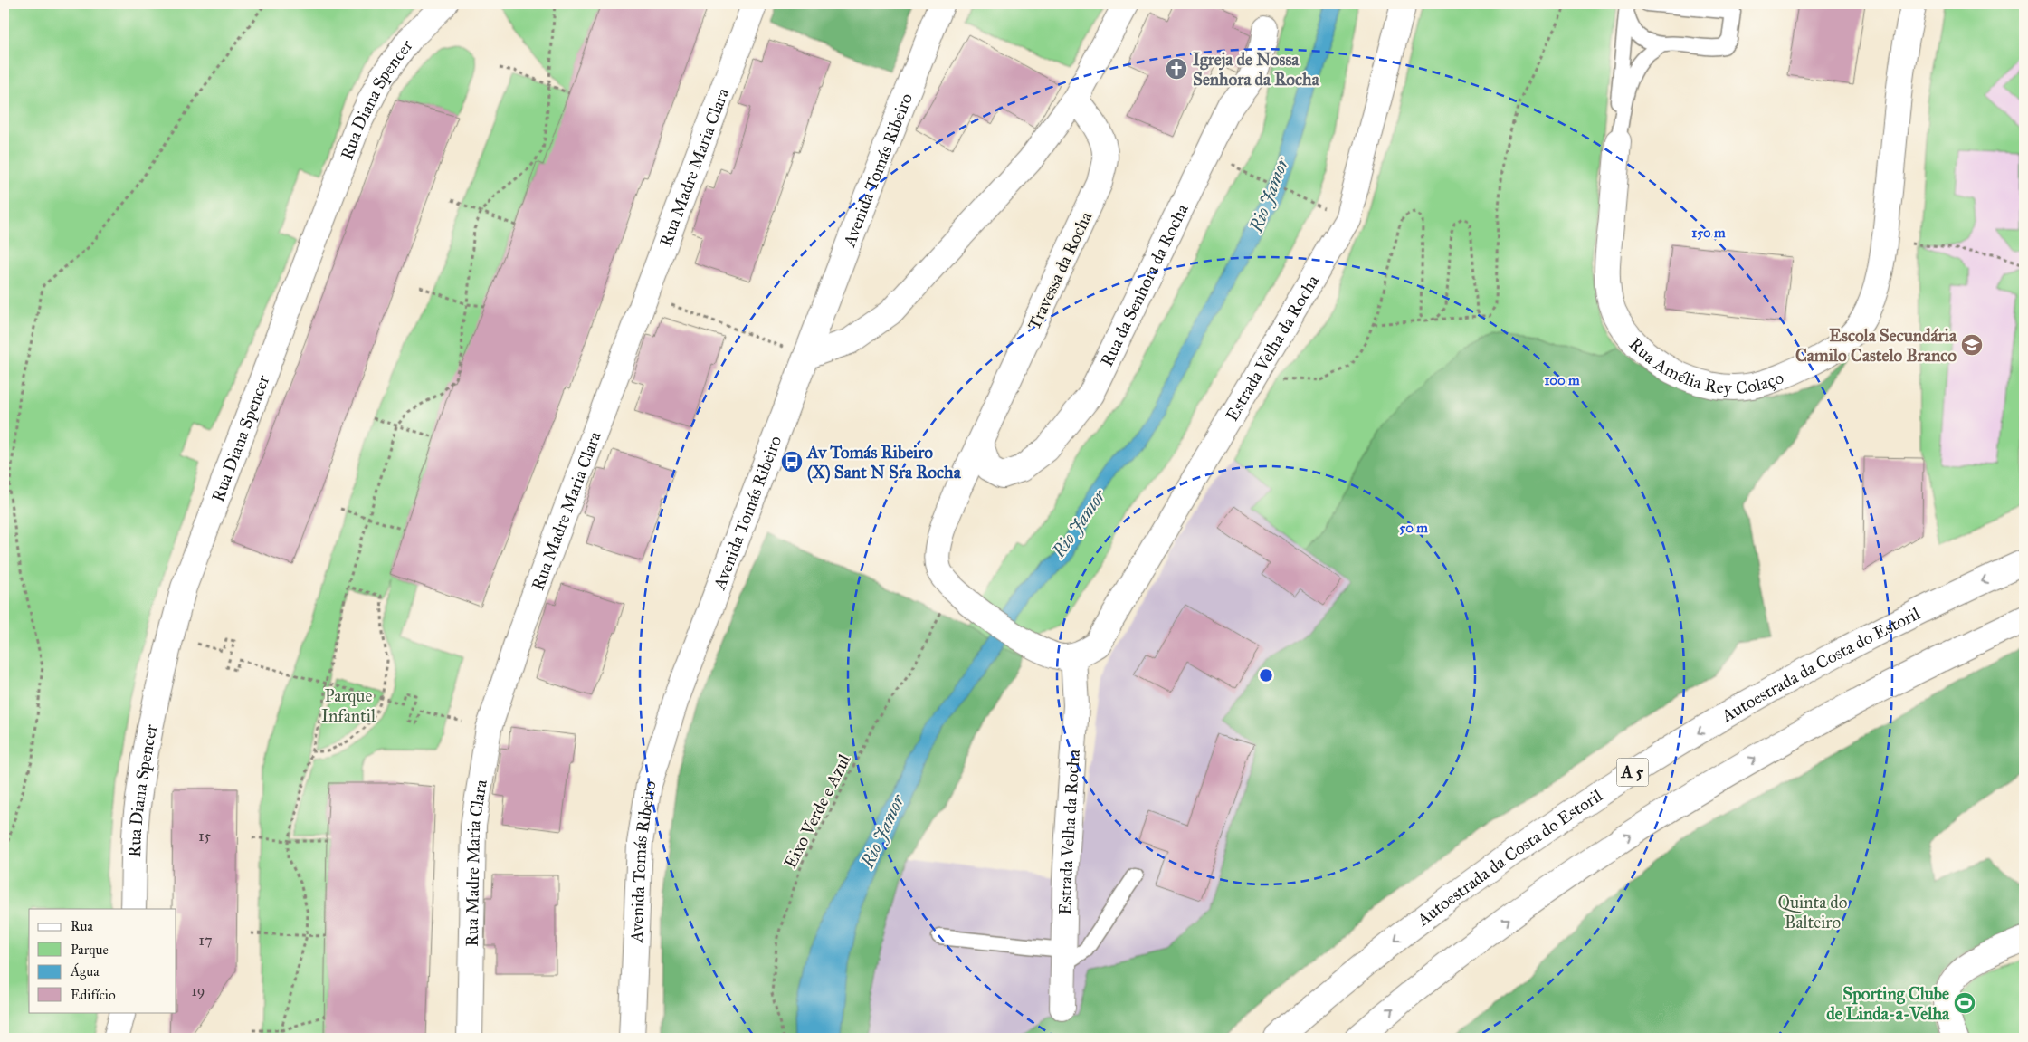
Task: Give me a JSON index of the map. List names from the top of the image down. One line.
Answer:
{"streets":{"main road":["Rua Diana Spencer","Rua Madre Maria Clara","Avenida Tomás Ribeiro","Travessa da Rocha","Rua da Senhora da Rocha","Estrada Velha da Rocha","Rua Amélia Rey Colaço","Autoestrada da Costa do Estoril","A 5"],"path":["Eixo Verde e Azul"]},"crossings":[["Travessa da Rocha","Rua da Senhora da Rocha"],["Travessa da Rocha","Estrada Velha da Rocha"],["Rua da Senhora da Rocha","Estrada Velha da Rocha"]],"water":["Rio Jamor"],"parks":["Parque Infantil","Quinta do Balteiro"],"places":{"church":["Igreja de Nossa Senhora da Rocha"],"school or university":["Escola Secundária Camilo Castelo Branco"],"bus stop":["Av Tomás Ribeiro (X) Sant N Sra Rocha"],"sports":["Sporting Clube de Linda-a-Velha"]},"house_numbers":["15","17","19"],"legend":["Rua","Parque","Água","Edifício"],"rings":["150 m","100 m","50 m"]}
